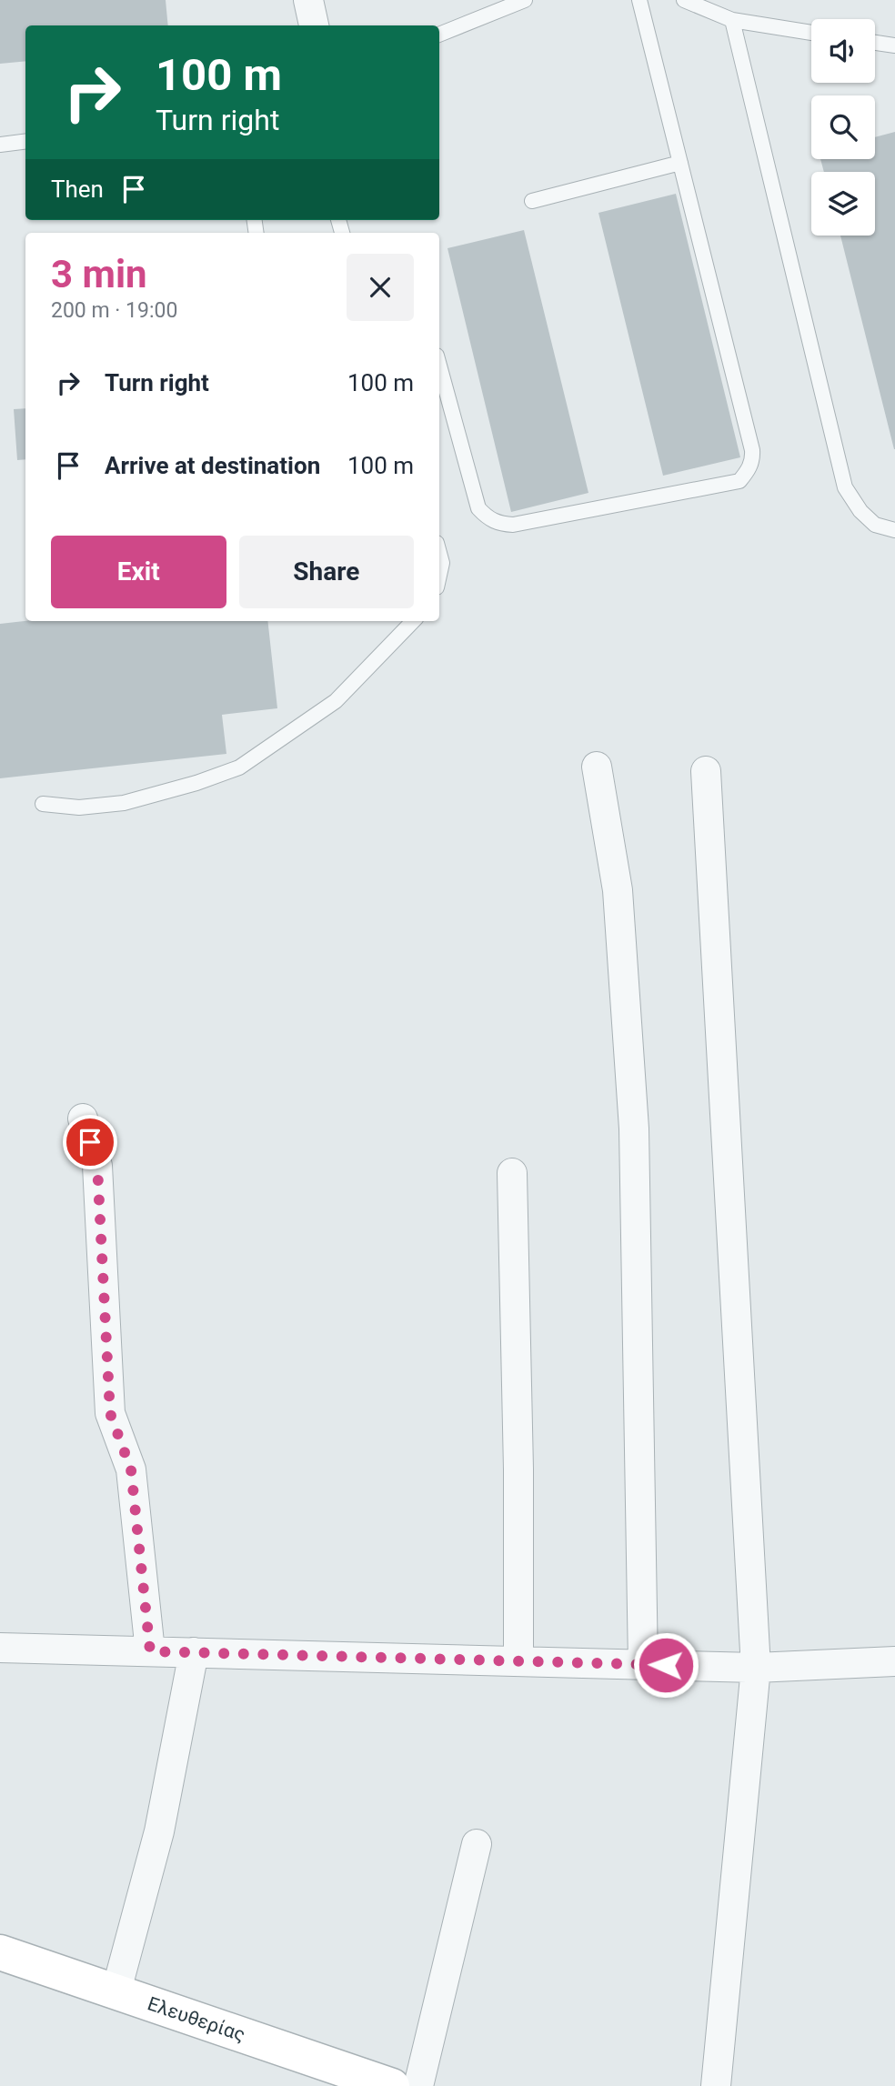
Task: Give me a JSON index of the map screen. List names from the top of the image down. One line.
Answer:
{"streets":{"street":["Ελευθερίας"]},"page":{"turn":["100 m","Turn right"],"then":"Then","heading":["3 min","200 m · 19:00"],"list":[{"name":"Turn right","value":"100 m"},{"name":"Arrive at destination","value":"100 m"}],"buttons":["Exit","Share"]}}
